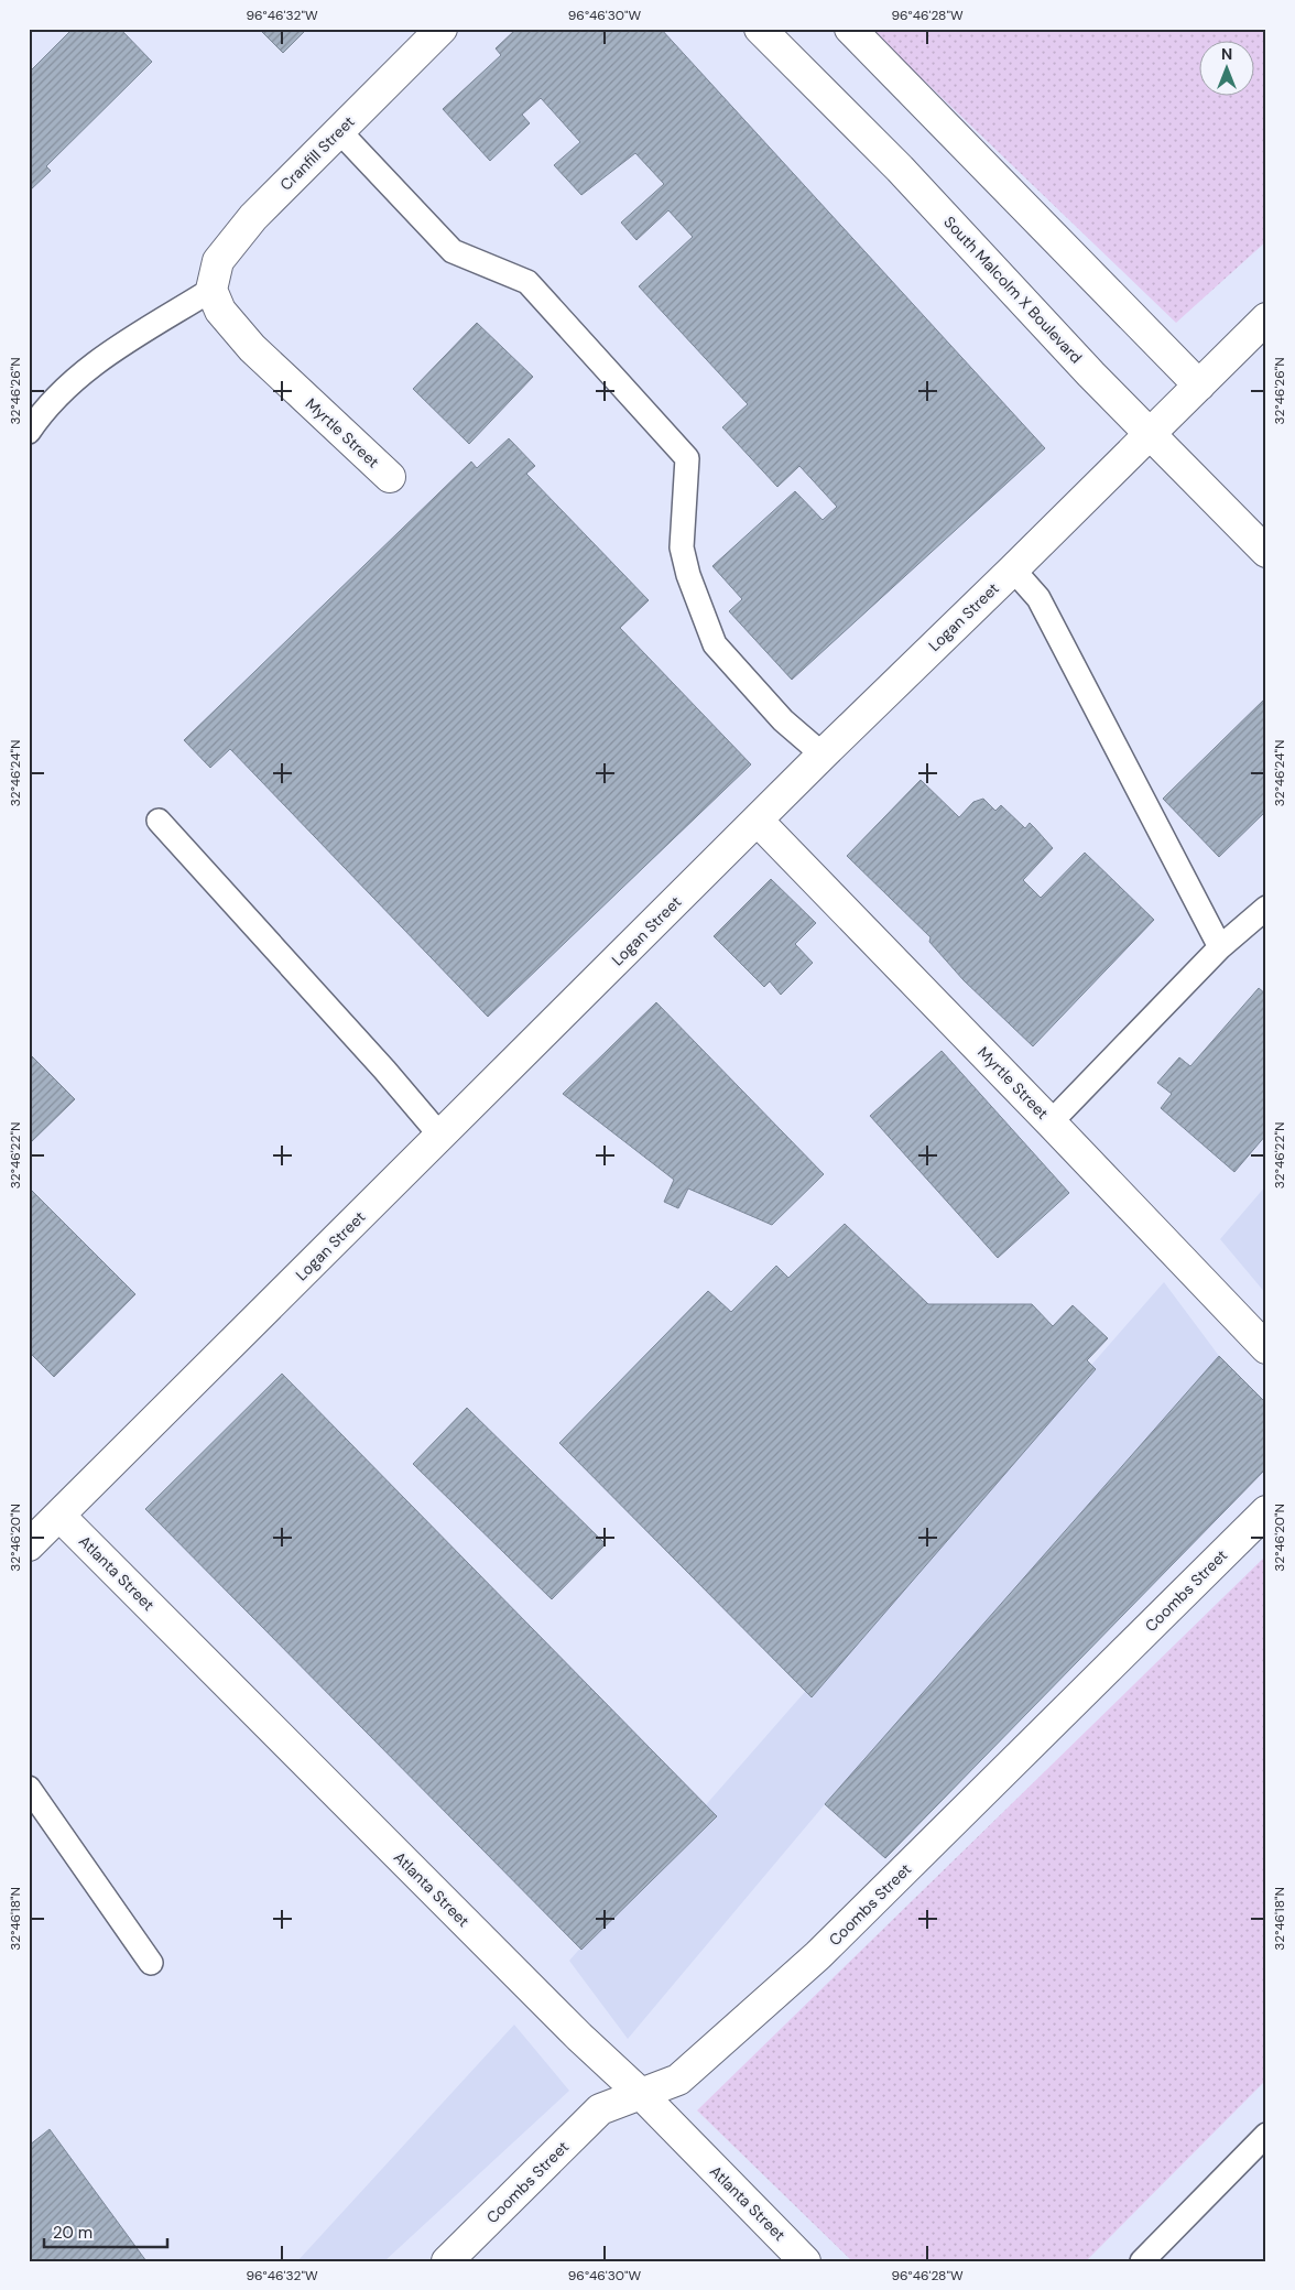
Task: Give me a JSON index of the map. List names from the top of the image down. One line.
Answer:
{"streets":{"street":["Cranfill Street","South Malcolm X Boulevard","Myrtle Street","Logan Street","Atlanta Street","Coombs Street"]},"crossings":[["Cranfill Street","Myrtle Street"],["South Malcolm X Boulevard","Logan Street"],["Myrtle Street","Logan Street"],["Logan Street","Atlanta Street"],["Atlanta Street","Coombs Street"]],"scale_bar":"20 m","north":"top","coordinates":["96°46'32\"W","96°46'30\"W","96°46'28\"W","32°46'26\"N","32°46'24\"N","32°46'22\"N","32°46'20\"N","32°46'18\"N"]}
